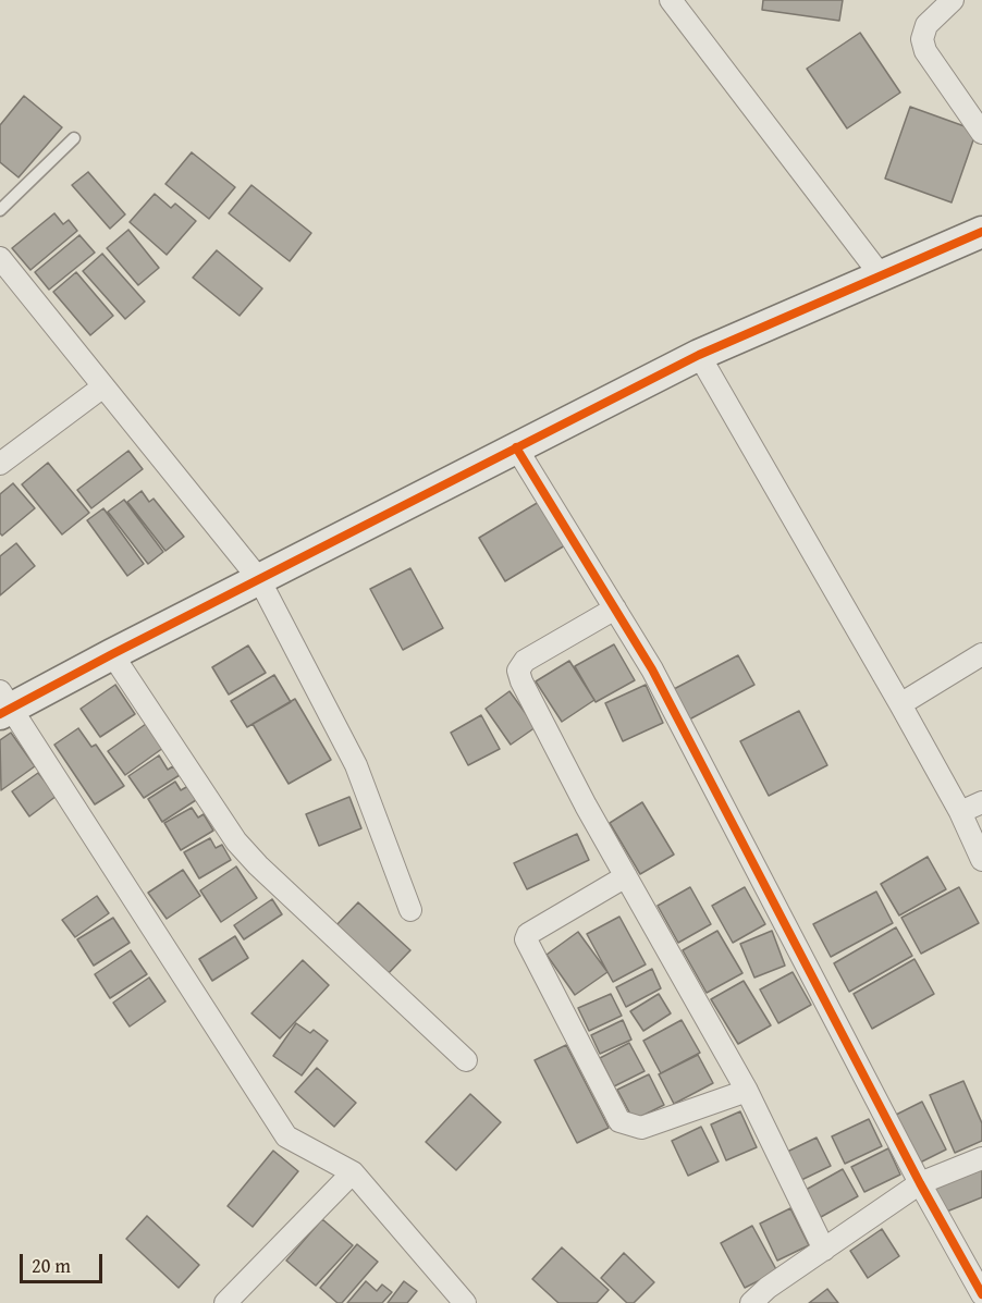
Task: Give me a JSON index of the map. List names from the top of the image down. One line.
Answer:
{"scale_bar":"20 m"}
